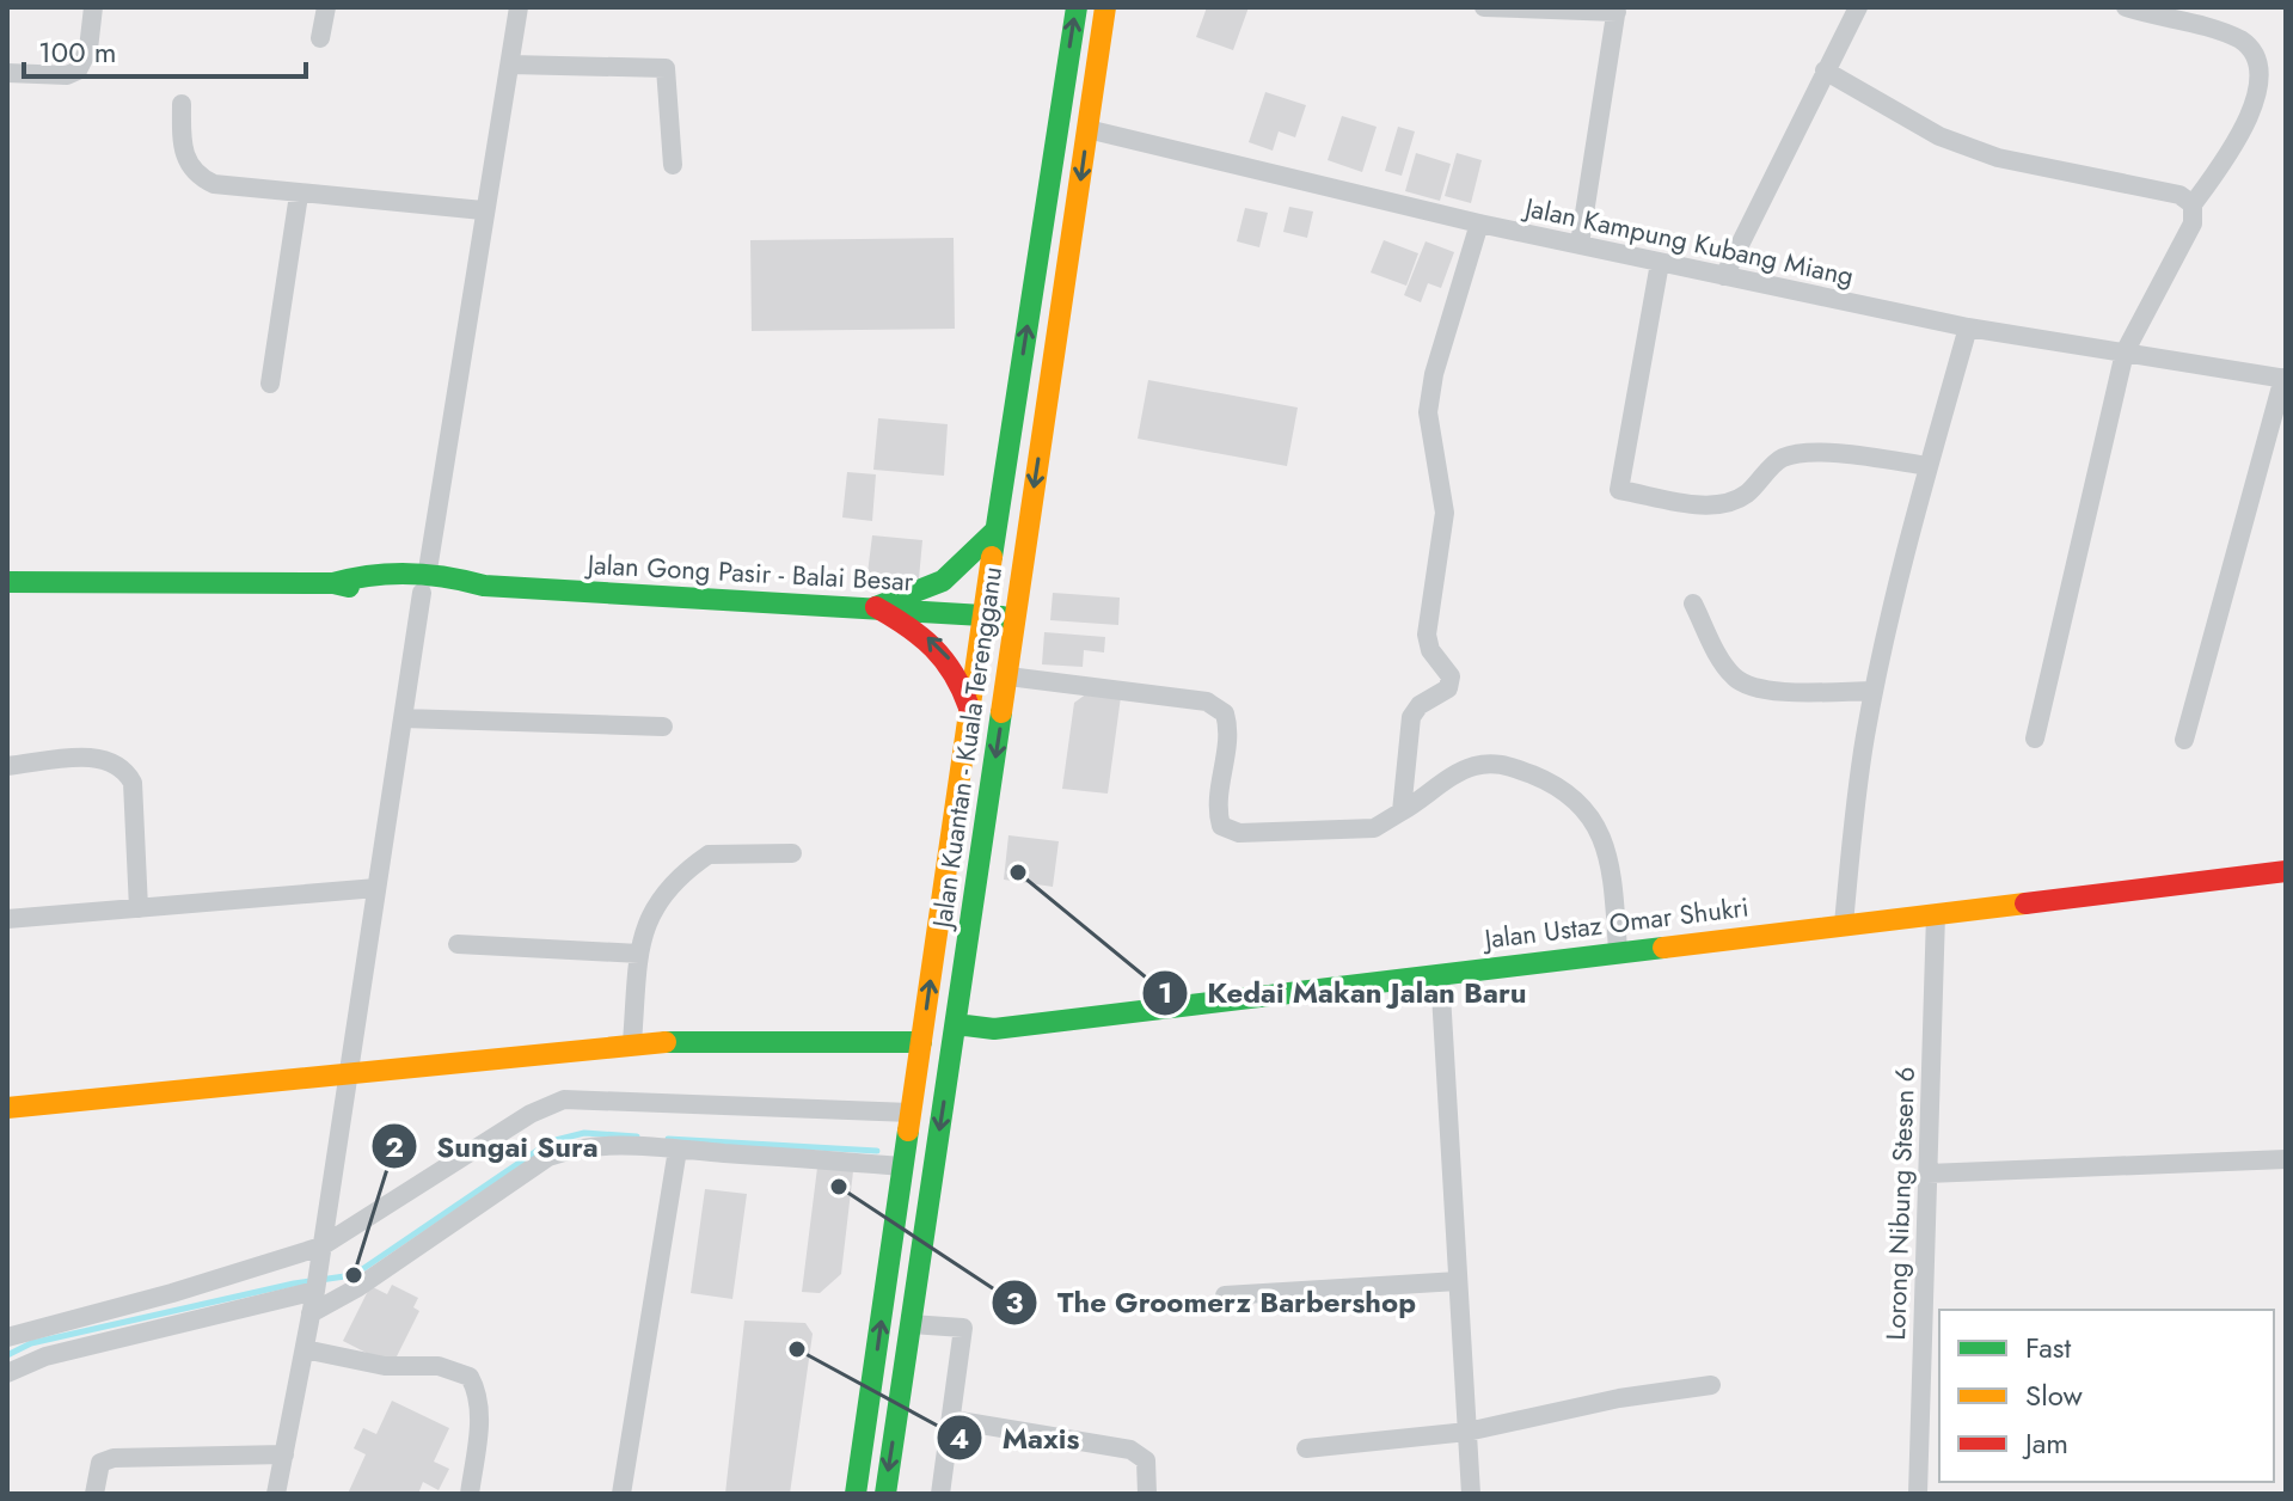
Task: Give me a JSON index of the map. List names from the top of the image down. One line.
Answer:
{"streets":{"main road":["Jalan Gong Pasir - Balai Besar","Jalan Kuantan - Kuala Terengganu","Jalan Ustaz Omar Shukri"],"street":["Jalan Kampung Kubang Miang","Lorong Nibung Stesen 6"]},"crossings":[["Jalan Kampung Kubang Miang","Jalan Kuantan - Kuala Terengganu"],["Jalan Gong Pasir - Balai Besar","Jalan Kuantan - Kuala Terengganu"],["Jalan Kuantan - Kuala Terengganu","Jalan Ustaz Omar Shukri"],["Jalan Ustaz Omar Shukri","Lorong Nibung Stesen 6"]],"places":["Kedai Makan Jalan Baru","The Groomerz Barbershop","Sungai Sura","Maxis"],"legend":["Fast","Slow","Jam"],"scale_bar":"100 m"}
